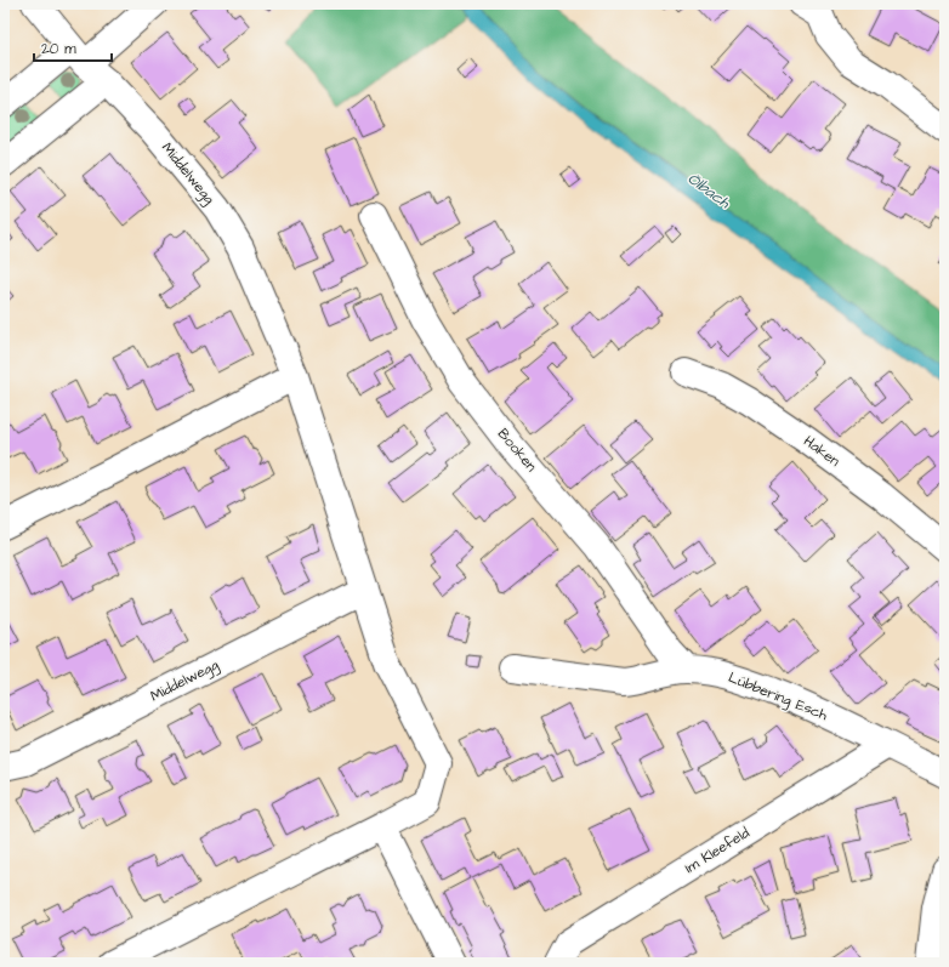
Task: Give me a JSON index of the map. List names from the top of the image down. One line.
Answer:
{"streets":{"street":["Middelwegg","Booken","Haken","Lübbering Esch","Im Kleefeld"]},"crossings":[["Booken","Lübbering Esch"],["Lübbering Esch","Im Kleefeld"]],"water":["Ölbach"],"scale_bar":"20 m"}
